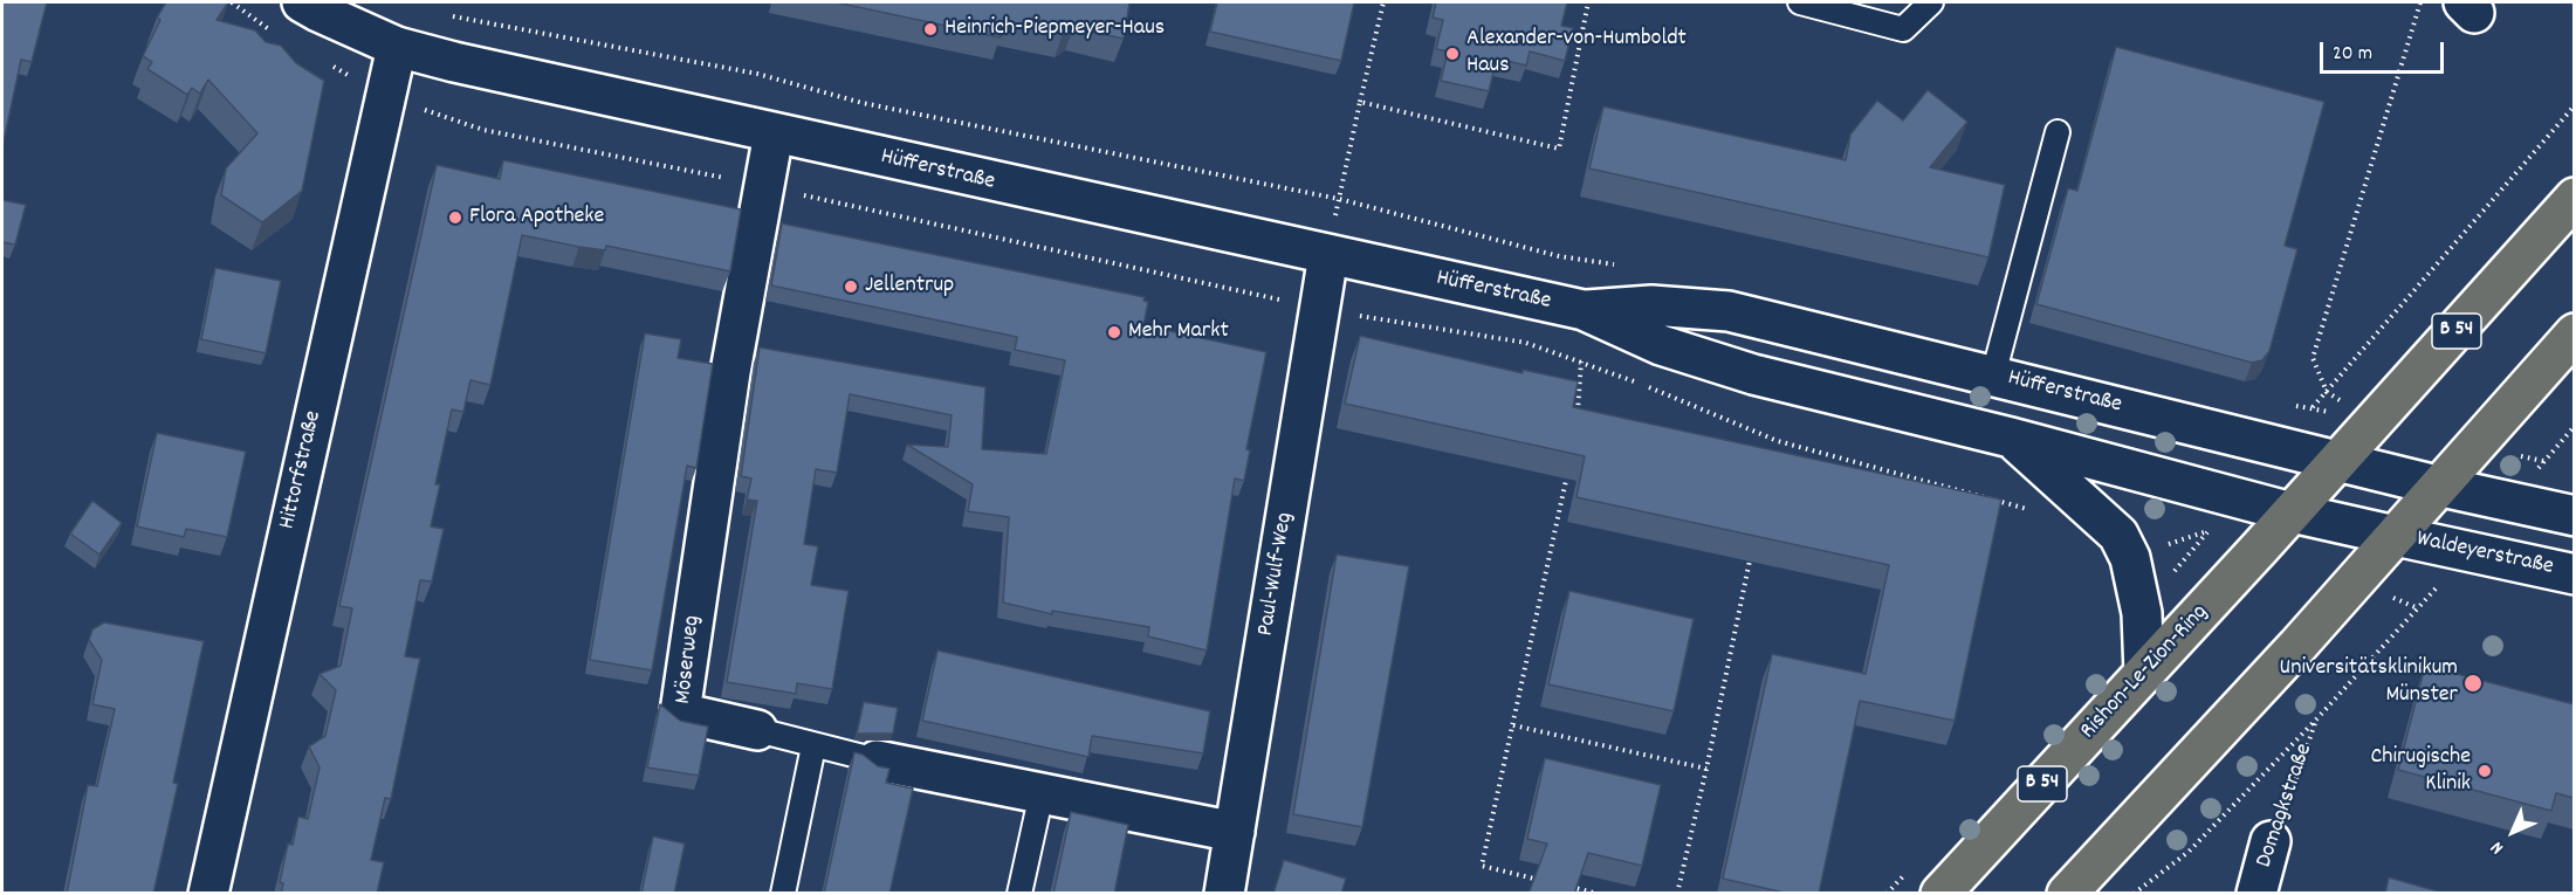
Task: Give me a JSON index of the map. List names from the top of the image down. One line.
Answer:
{"streets":{"main road":["B 54","Rishon-Le-Zion-Ring"],"street":["Hüfferstraße","Hittorfstraße","Waldeyerstraße","Paul-Wulf-Weg","Möserweg","Domagkstraße"]},"crossings":[["Hüfferstraße","B 54"],["Hüfferstraße","Hittorfstraße"],["Hüfferstraße","Waldeyerstraße"],["Hüfferstraße","Paul-Wulf-Weg"],["Hüfferstraße","Möserweg"],["Hüfferstraße","Rishon-Le-Zion-Ring"],["B 54","Waldeyerstraße"],["B 54","Rishon-Le-Zion-Ring"],["Waldeyerstraße","Rishon-Le-Zion-Ring"],["Paul-Wulf-Weg","Möserweg"]],"places":["Heinrich-Piepmeyer-Haus","Alexander-von-Humboldt Haus","Flora Apotheke","Jellentrup","Mehr Markt","Universitätsklinikum Münster","Chirugische Klinik"],"scale_bar":"20 m","north":"bottom left"}
